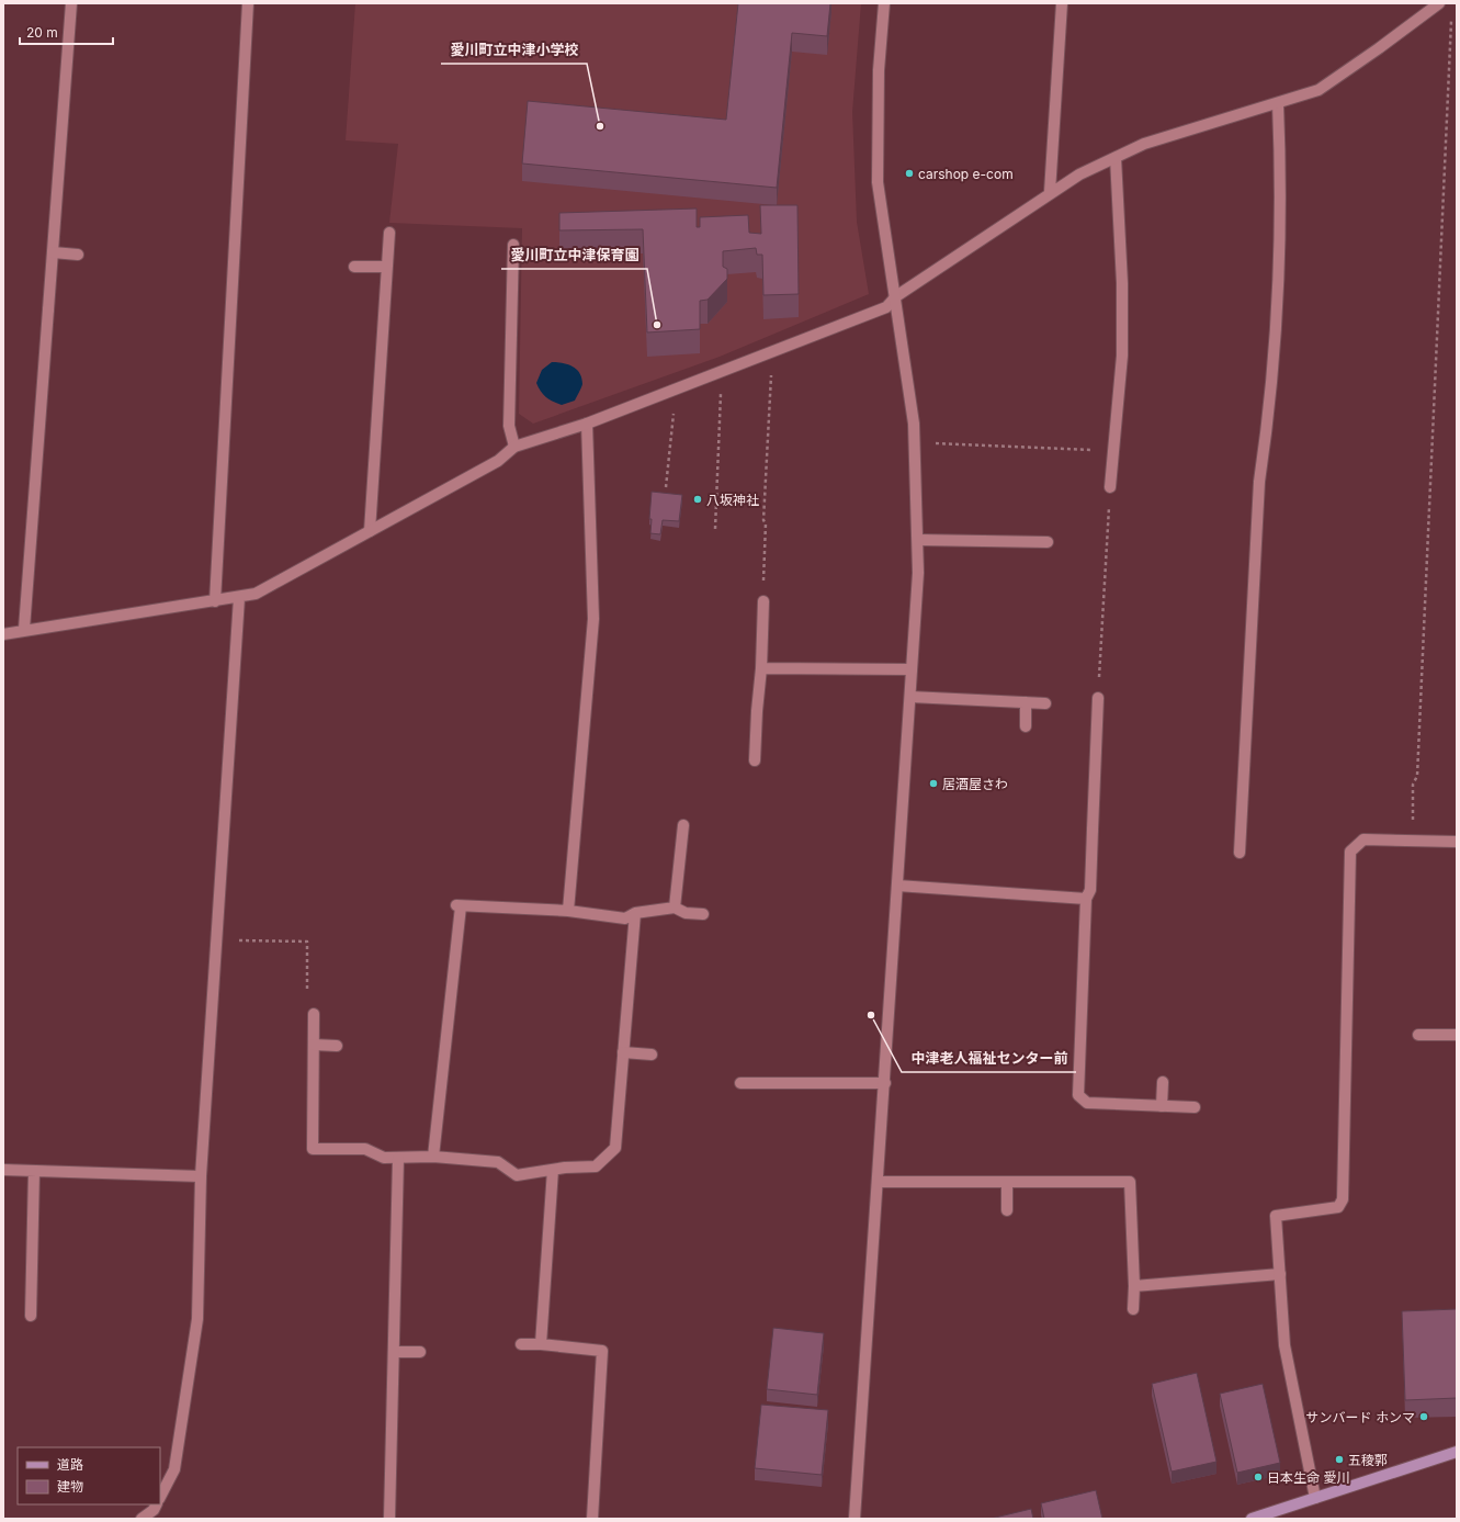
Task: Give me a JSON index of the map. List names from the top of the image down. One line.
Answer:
{"places":["愛川町立中津小学校","carshop e-com","愛川町立中津保育園","八坂神社","居酒屋さわ","中津老人福祉センター前","サンバード ホンマ","五稜郭","日本生命 愛川"],"legend":["道路","建物"],"scale_bar":"20 m"}
